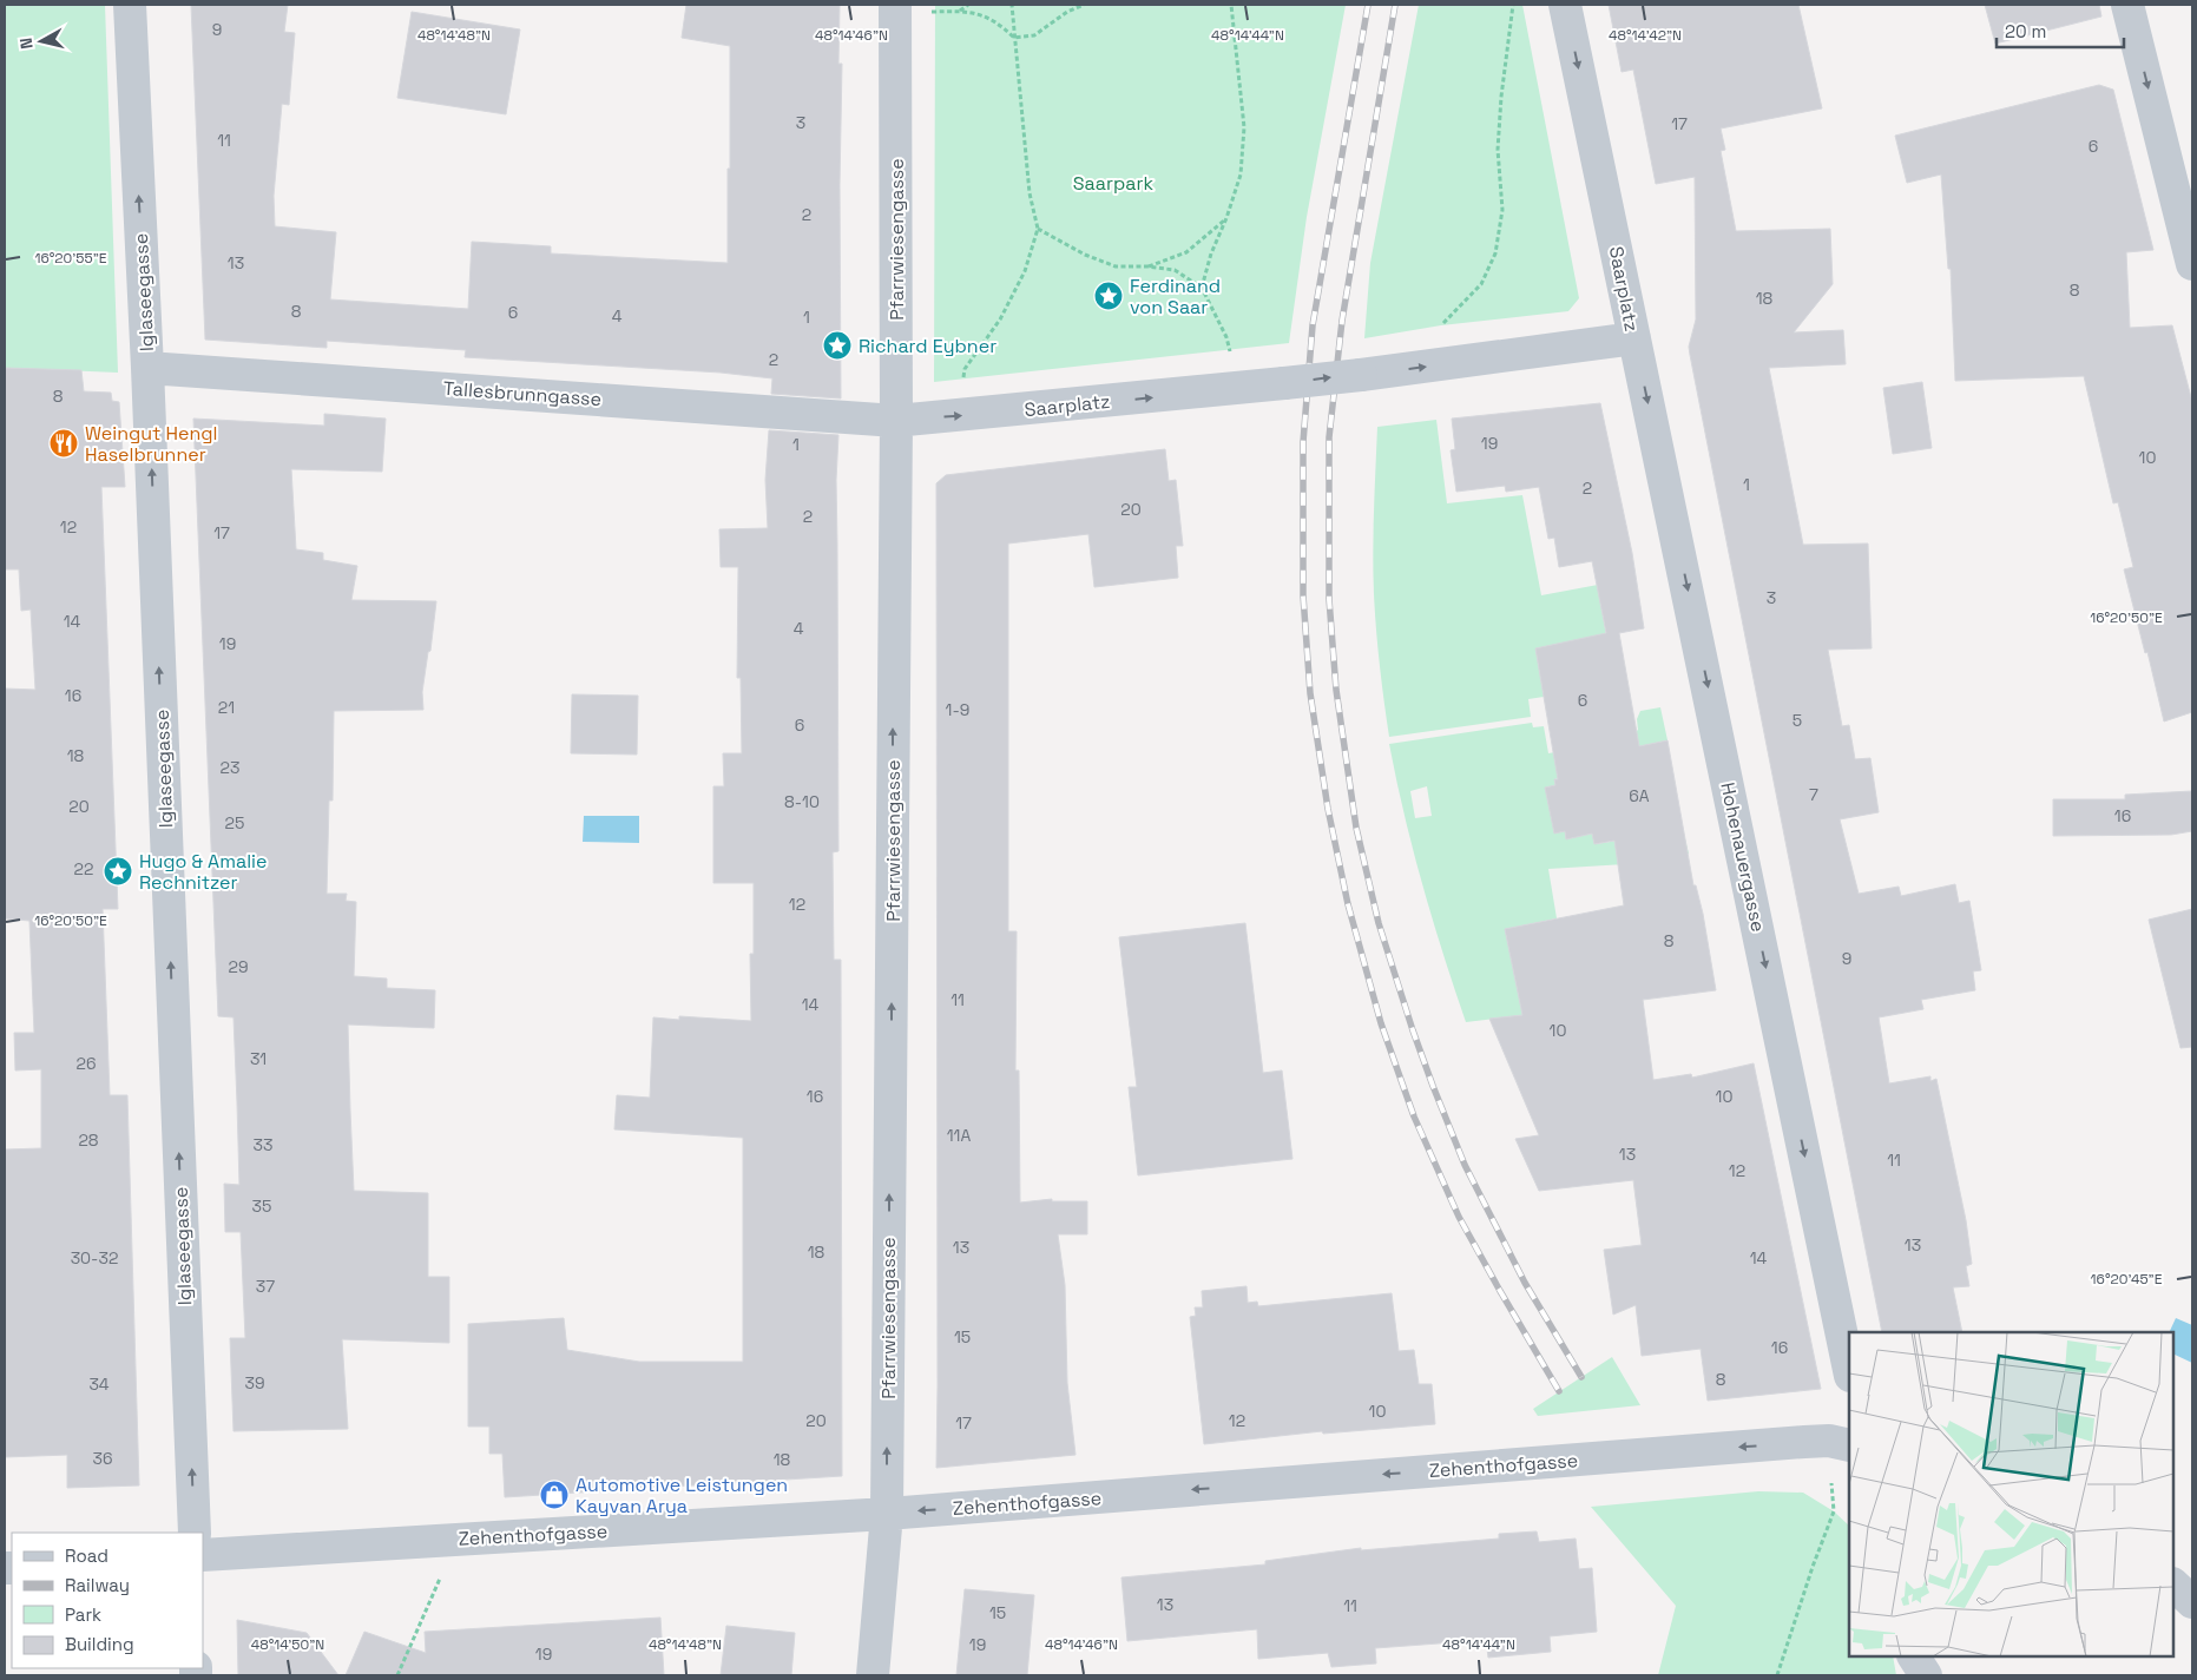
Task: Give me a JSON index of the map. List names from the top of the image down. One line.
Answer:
{"streets":{"street":["Pfarrwiesengasse","Saarplatz","Iglaseegasse","Tallesbrunngasse","Hohenauergasse","Zehenthofgasse"]},"crossings":[["Pfarrwiesengasse","Saarplatz"],["Pfarrwiesengasse","Tallesbrunngasse"],["Pfarrwiesengasse","Zehenthofgasse"],["Saarplatz","Tallesbrunngasse"],["Saarplatz","Hohenauergasse"],["Iglaseegasse","Tallesbrunngasse"]],"one_way":["Pfarrwiesengasse","Iglaseegasse","Hohenauergasse","Zehenthofgasse"],"parks":["Saarpark"],"places":{"place":["Ferdinand von Saar","Richard Eybner","Hugo & Amalie Rechnitzer"],"restaurant":["Weingut Hengl Haselbrunner"],"shop":["Automotive Leistungen Kayvan Arya"]},"house_numbers":["9","3","17","11","6","2","13","8","18","8","6","4","1","2","8","19","1","10","1","2","20","2","12","17","3","14","4","19","16","6","21","1-9","5","6","18","23","7","6A","8-10","20","16","25","22","12","8","9","29","11","14","10","31","26","16","10","11A","28","33","13","11","12","35","13","13","18","30-32","14","37","15","16","8","39","34","10","20","12","17","36","18","13","11","15","19","19"],"legend":["Road","Railway","Park","Building"],"scale_bar":"20 m","north":"left","coordinates":["48°14'48\"N","48°14'46\"N","48°14'44\"N","48°14'42\"N","16°20'55\"E","16°20'50\"E","16°20'45\"E","48°14'50\"N"]}
